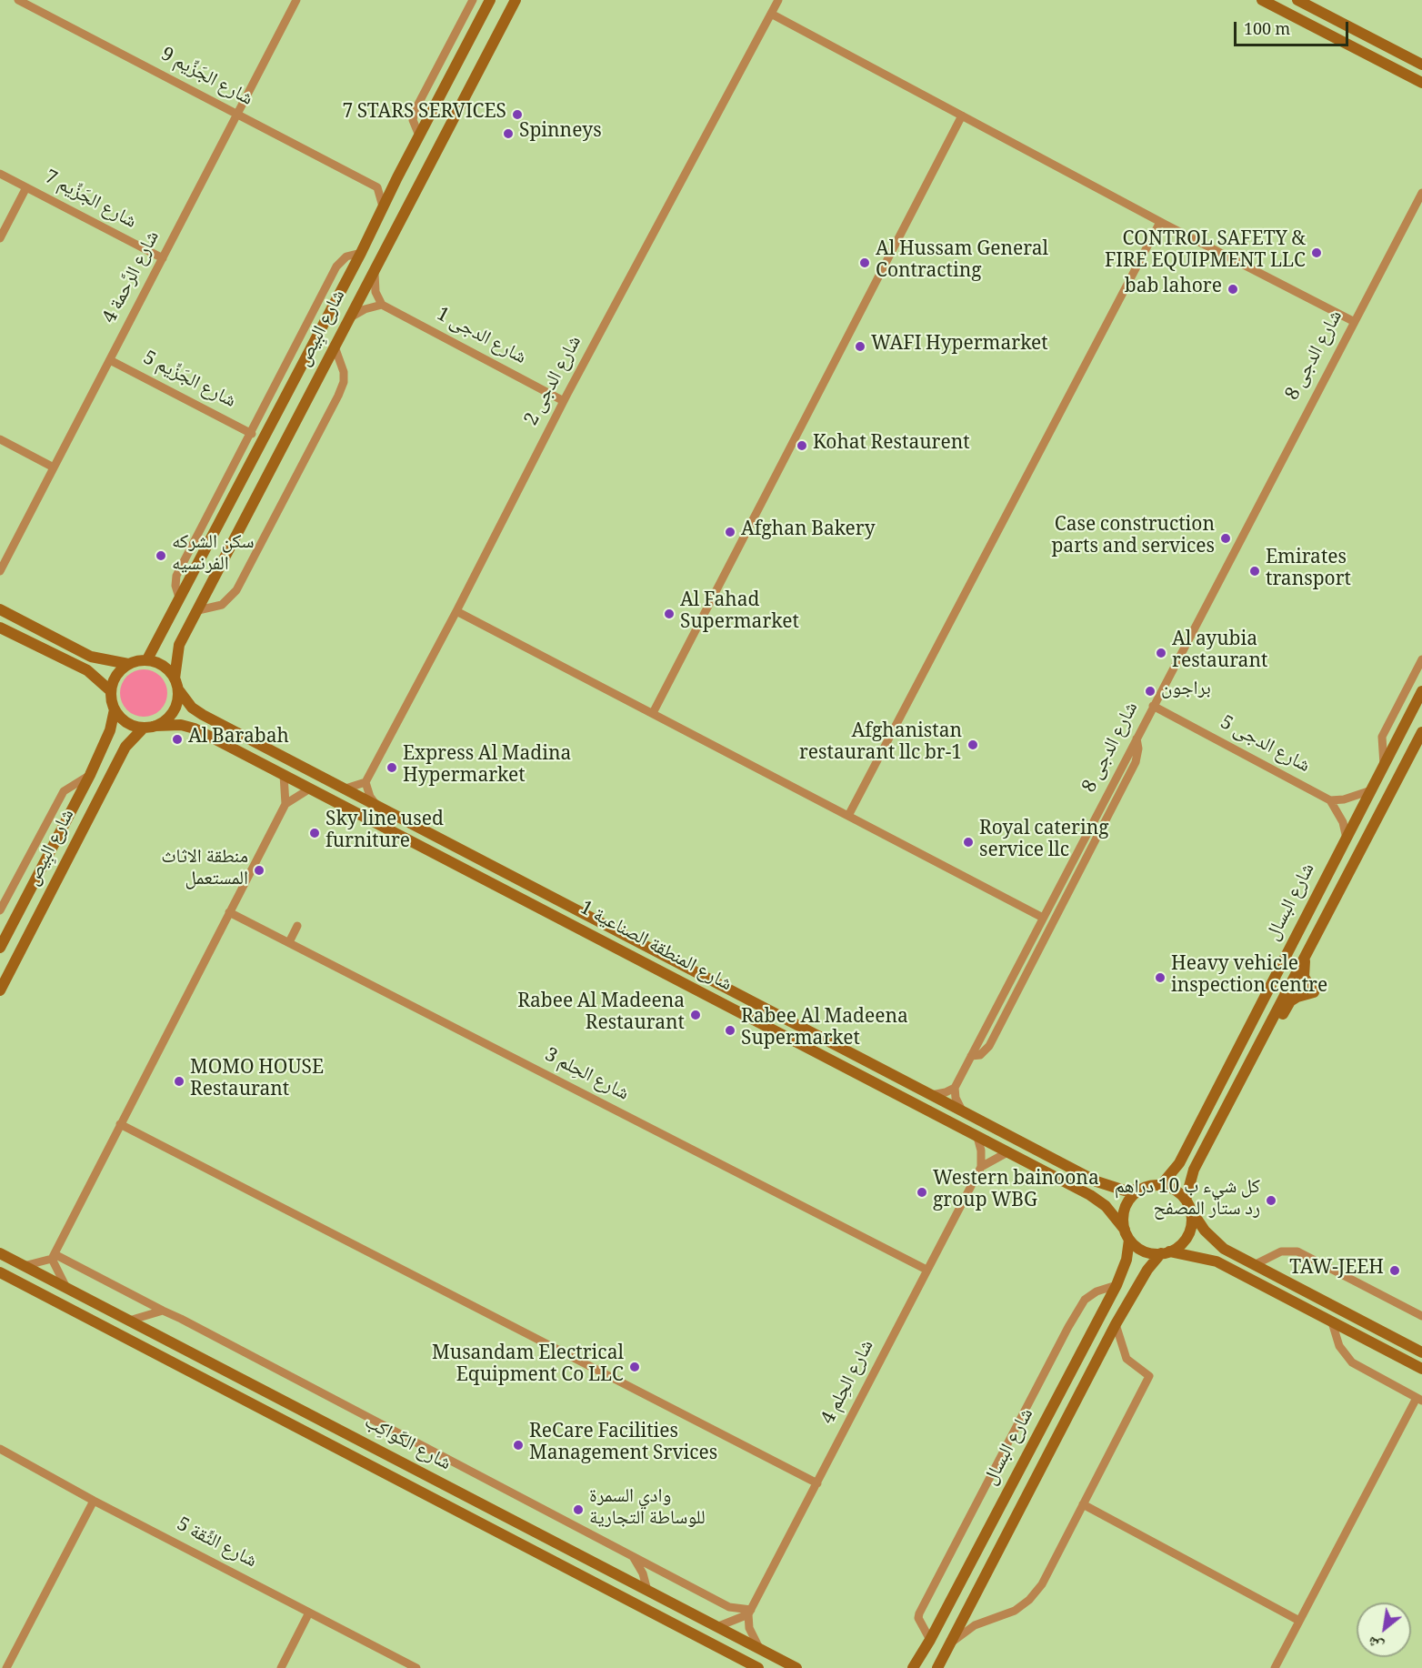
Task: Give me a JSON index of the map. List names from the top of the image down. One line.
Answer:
{"streets":{"street":["شارع الجَزِّيم 9","شارع الجَزِّيم 7","شارع الرَّحمة 4","شارع البِيص","شارع الدجى 1","شارع الدجى 8","شارع الجَزِّيم 5","شارع الدجى 2","شارع الدجى 5","شارع البسال","شارع المنطقة الصناعية 1","شارع الحِلم 3","شارع الحِلم 4","شارع الكَواكِب","شارع الثِّقة 5"]},"crossings":[["شارع الجَزِّيم 9","شارع الرَّحمة 4"],["شارع الجَزِّيم 7","شارع الرَّحمة 4"],["شارع الرَّحمة 4","شارع الجَزِّيم 5"],["شارع البِيص","شارع المنطقة الصناعية 1"],["شارع الدجى 1","شارع الدجى 2"],["شارع الدجى 8","شارع الدجى 5"],["شارع البسال","شارع المنطقة الصناعية 1"],["شارع الحِلم 3","شارع الحِلم 4"]],"places":["7 STARS SERVICES","Spinneys","CONTROL SAFETY & FIRE EQUIPMENT LLC","Al Hussam General Contracting","bab lahore","WAFI Hypermarket","Kohat Restaurent","Afghan Bakery","Case construction parts and services","سكن الشركه الفرنسيه","Emirates transport","Al Fahad Supermarket","Al ayubia restaurant","براجون","Al Barabah","Afghanistan restaurant llc br-1","Express Al Madina Hypermarket","Sky line used furniture","Royal catering service llc","منطقة الاثاث المستعمل","Heavy vehicle inspection centre","Rabee Al Madeena Restaurant","Rabee Al Madeena Supermarket","MOMO HOUSE Restaurant","Western bainoona group WBG","كل شيء ب 10 دراهم رد ستار المصفح","TAW-JEEH","Musandam Electrical Equipment Co LLC","ReCare Facilities Management Srvices","وادي السمرة للوساطة التجارية"],"scale_bar":"100 m","north":"bottom left"}
